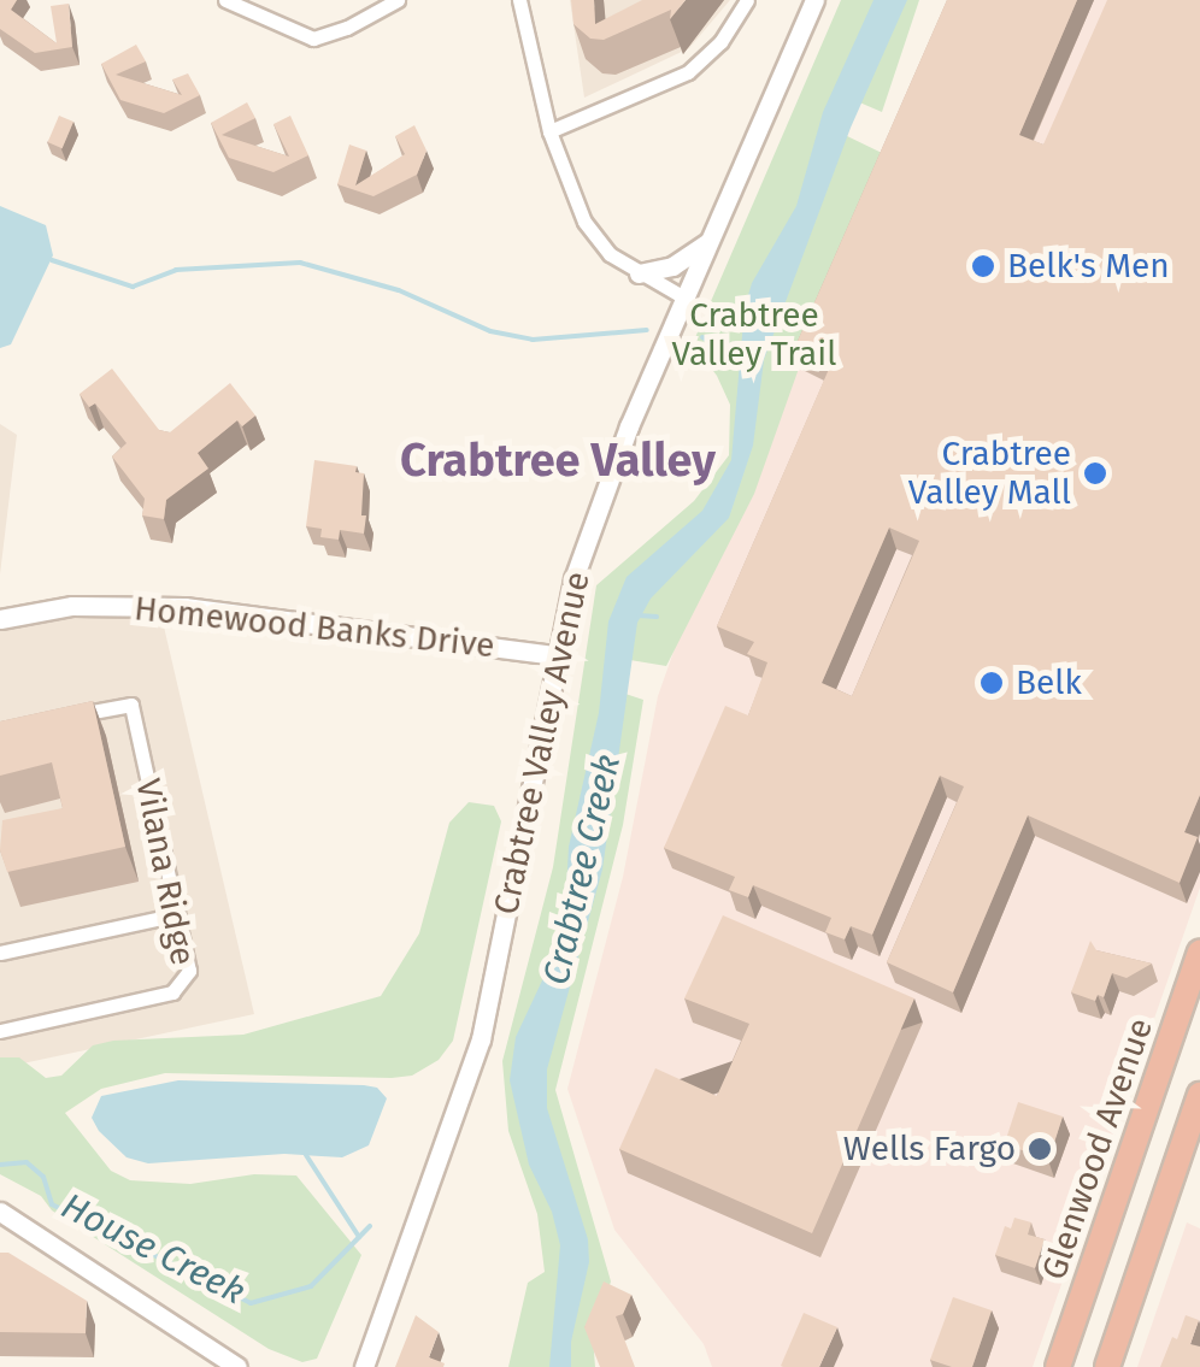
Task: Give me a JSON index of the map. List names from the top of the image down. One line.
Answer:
{"streets":{"highway":["Glenwood Avenue"],"street":["Homewood Banks Drive","Crabtree Valley Avenue","Vilana Ridge"]},"crossings":[["Homewood Banks Drive","Crabtree Valley Avenue"]],"districts":["Crabtree Valley"],"water":["Crabtree Creek","House Creek"],"parks":["Crabtree Valley Trail"],"places":["Belk's Men","Crabtree Valley Mall","Belk","Wells Fargo"]}
